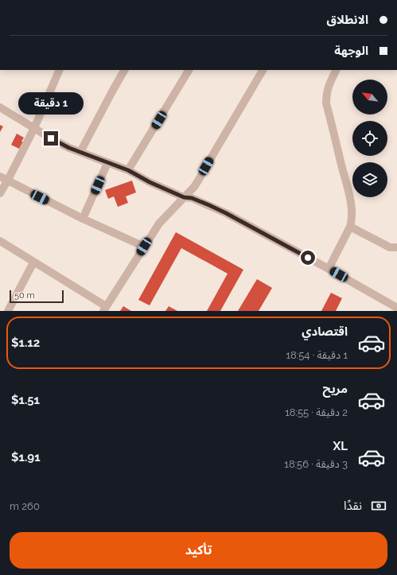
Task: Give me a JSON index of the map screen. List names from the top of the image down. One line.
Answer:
{"scale_bar":"50 m","north":"top left","page":{"banner":["الانطلاق","الوجهة"],"bubble":"1 دقيقة","scale":"50 m","list":[{"name":"اقتصادي","note":"1 دقيقة · 18:54","value":"$1.12"},{"name":"مريح","note":"2 دقيقة · 18:55","value":"$1.51"},{"name":"XL","note":"3 دقيقة · 18:56","value":"$1.91"}],"pay":["نقدًا","260 m"],"buttons":"تأكيد"}}
